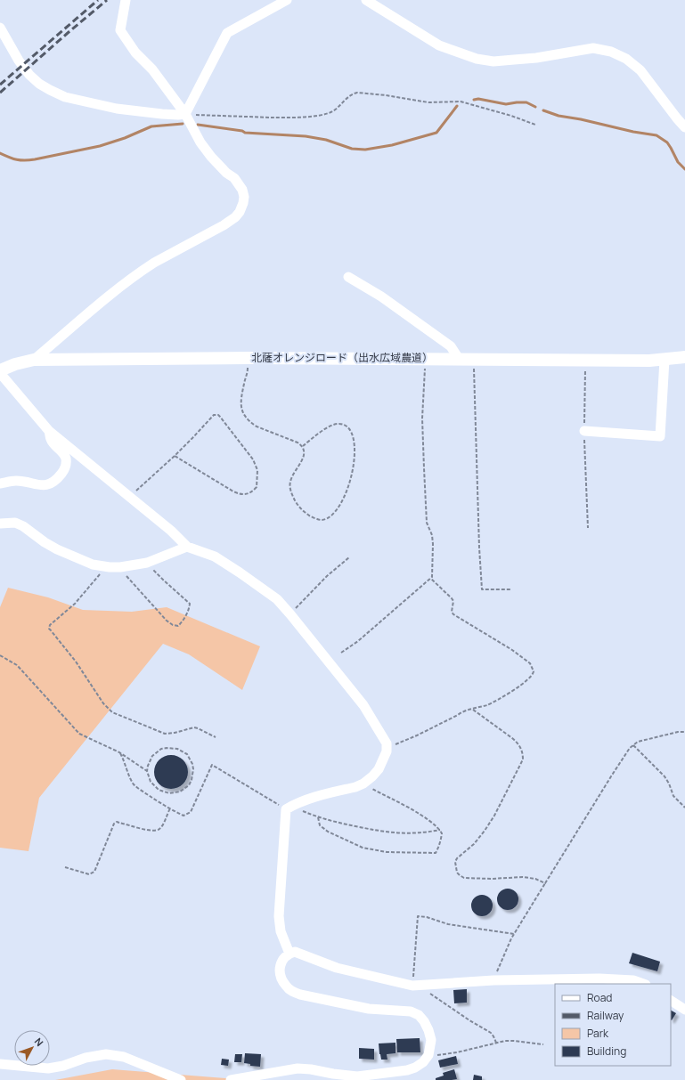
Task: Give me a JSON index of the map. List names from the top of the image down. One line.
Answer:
{"streets":{"street":["北薩オレンジロード（出水広域農道）"]},"legend":["Road","Railway","Park","Building"],"north":"top right"}
